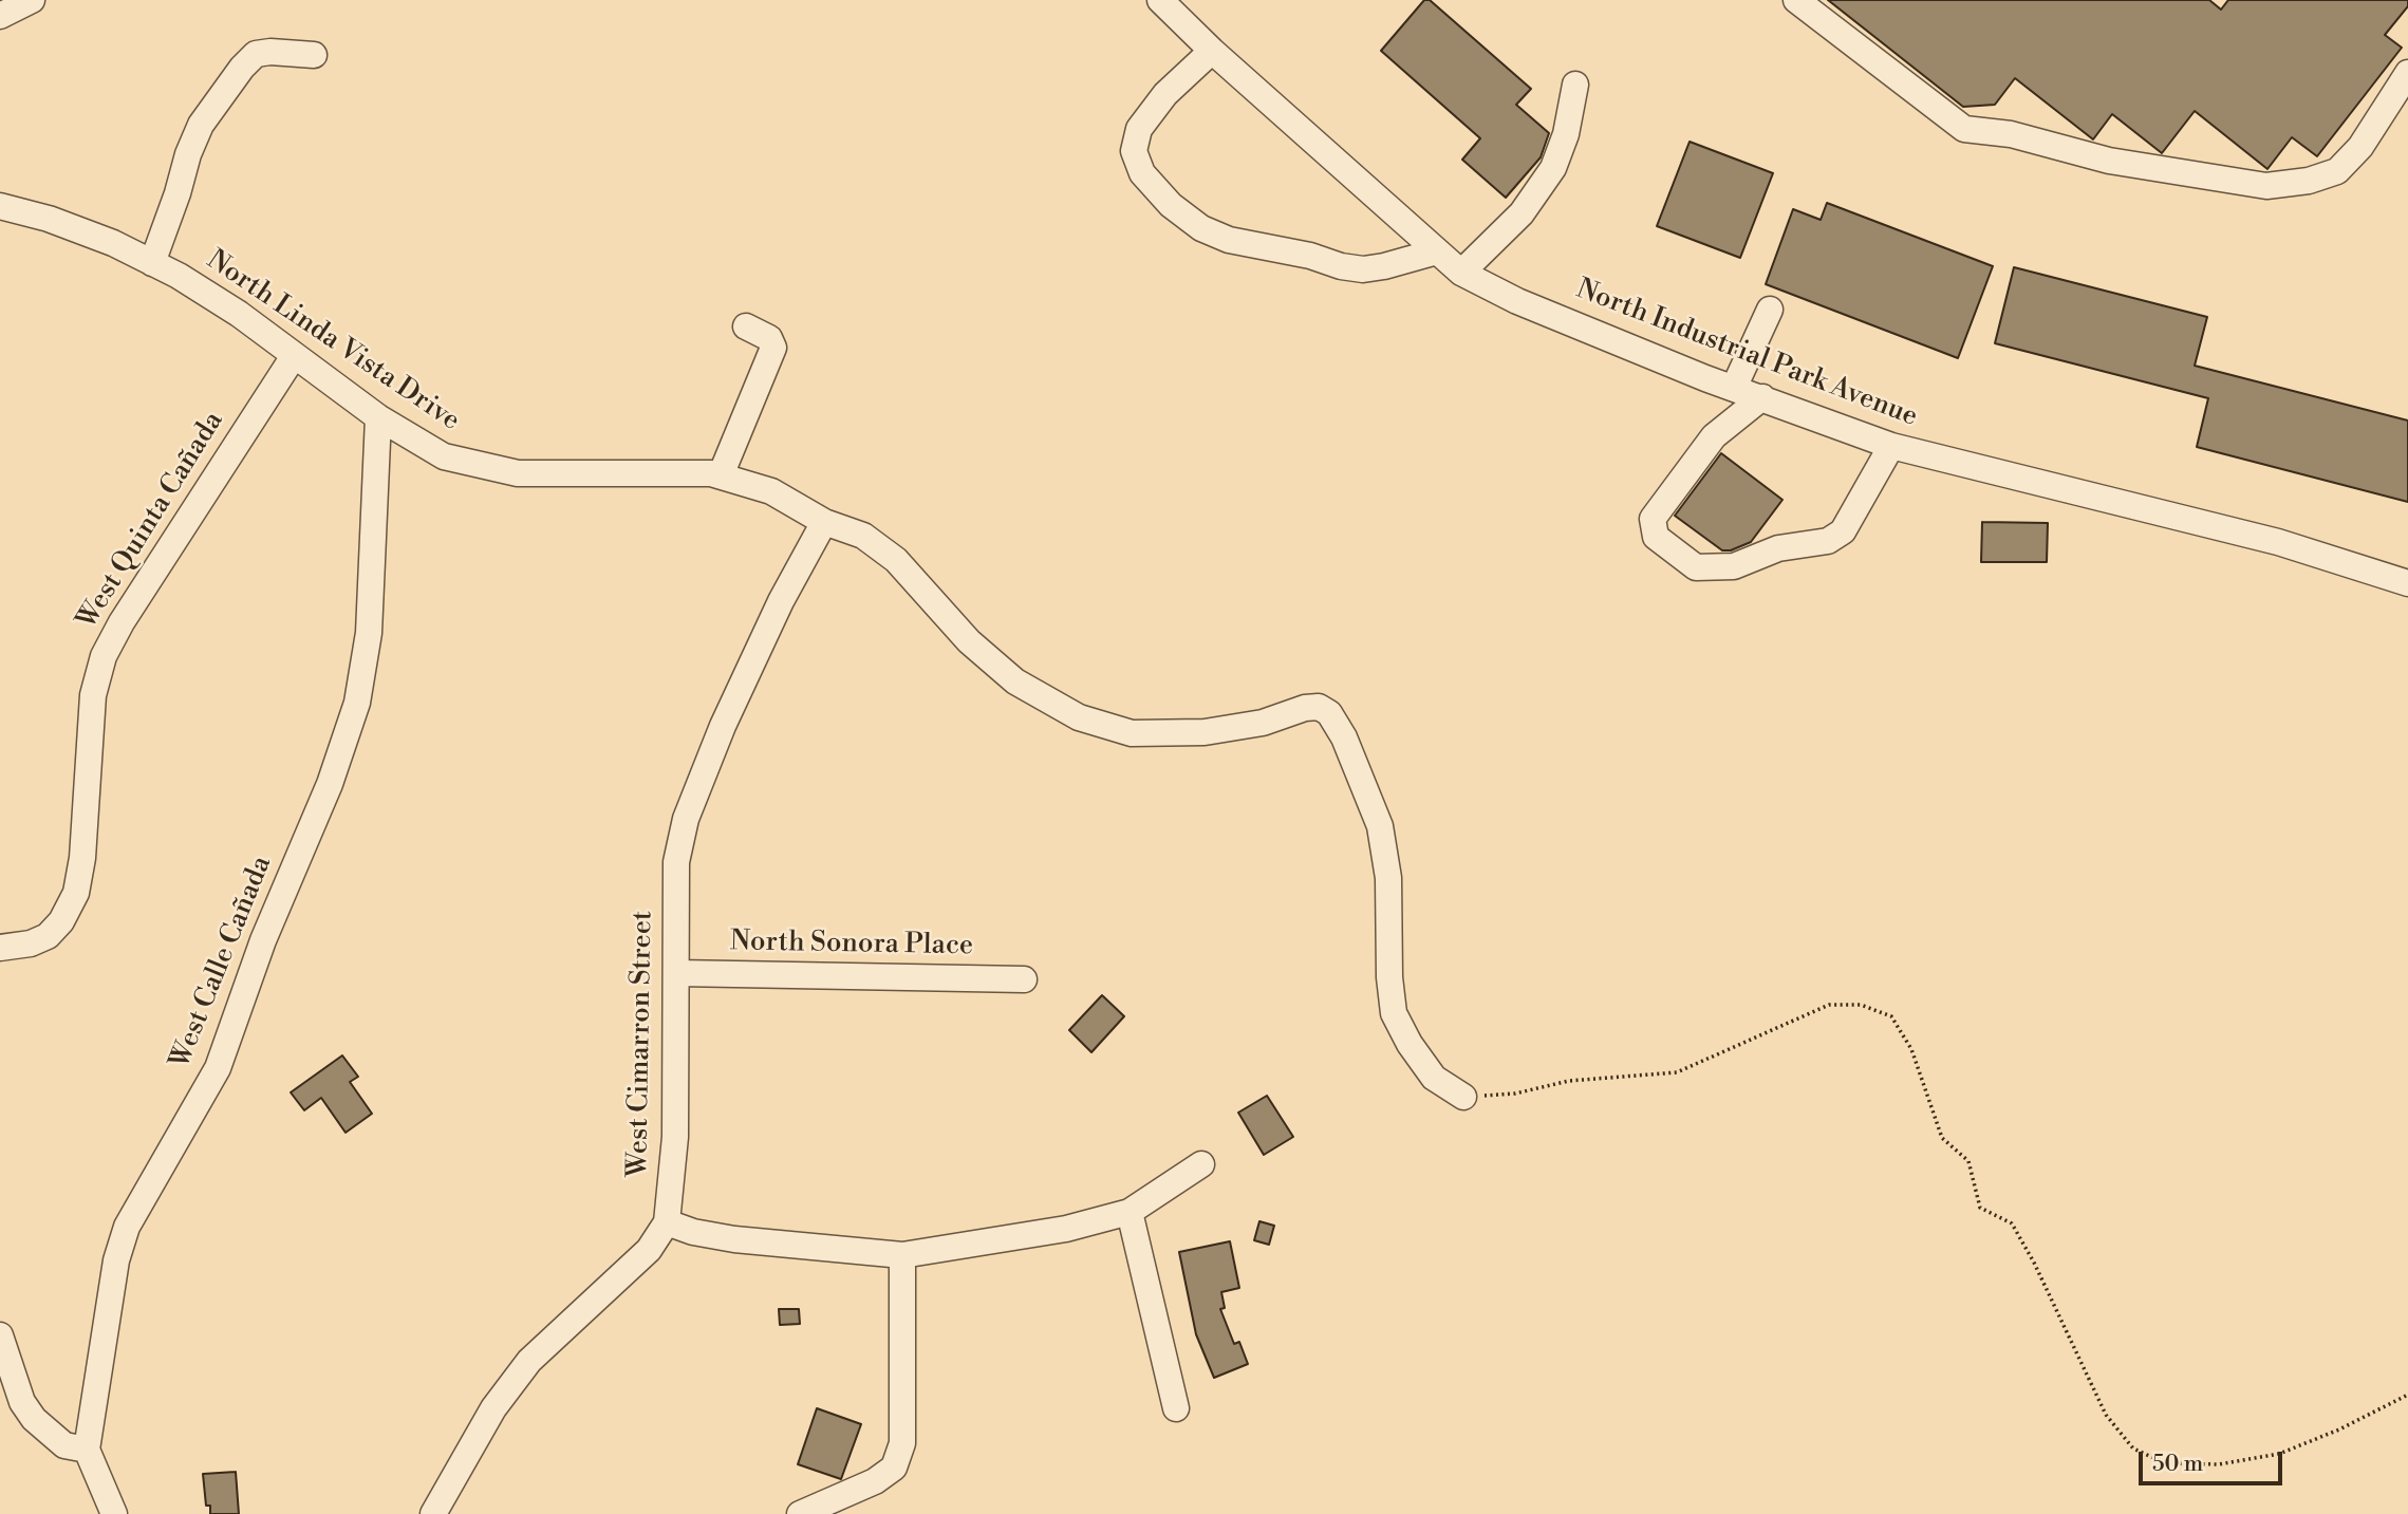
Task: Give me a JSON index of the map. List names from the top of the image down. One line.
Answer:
{"streets":{"street":["North Linda Vista Drive","North Industrial Park Avenue","West Quinta Cañada","North Sonora Place","West Calle Cañada","West Cimarron Street"]},"crossings":[["North Linda Vista Drive","West Quinta Cañada"],["North Linda Vista Drive","West Calle Cañada"],["North Linda Vista Drive","West Cimarron Street"],["North Sonora Place","West Cimarron Street"]],"scale_bar":"50 m"}
